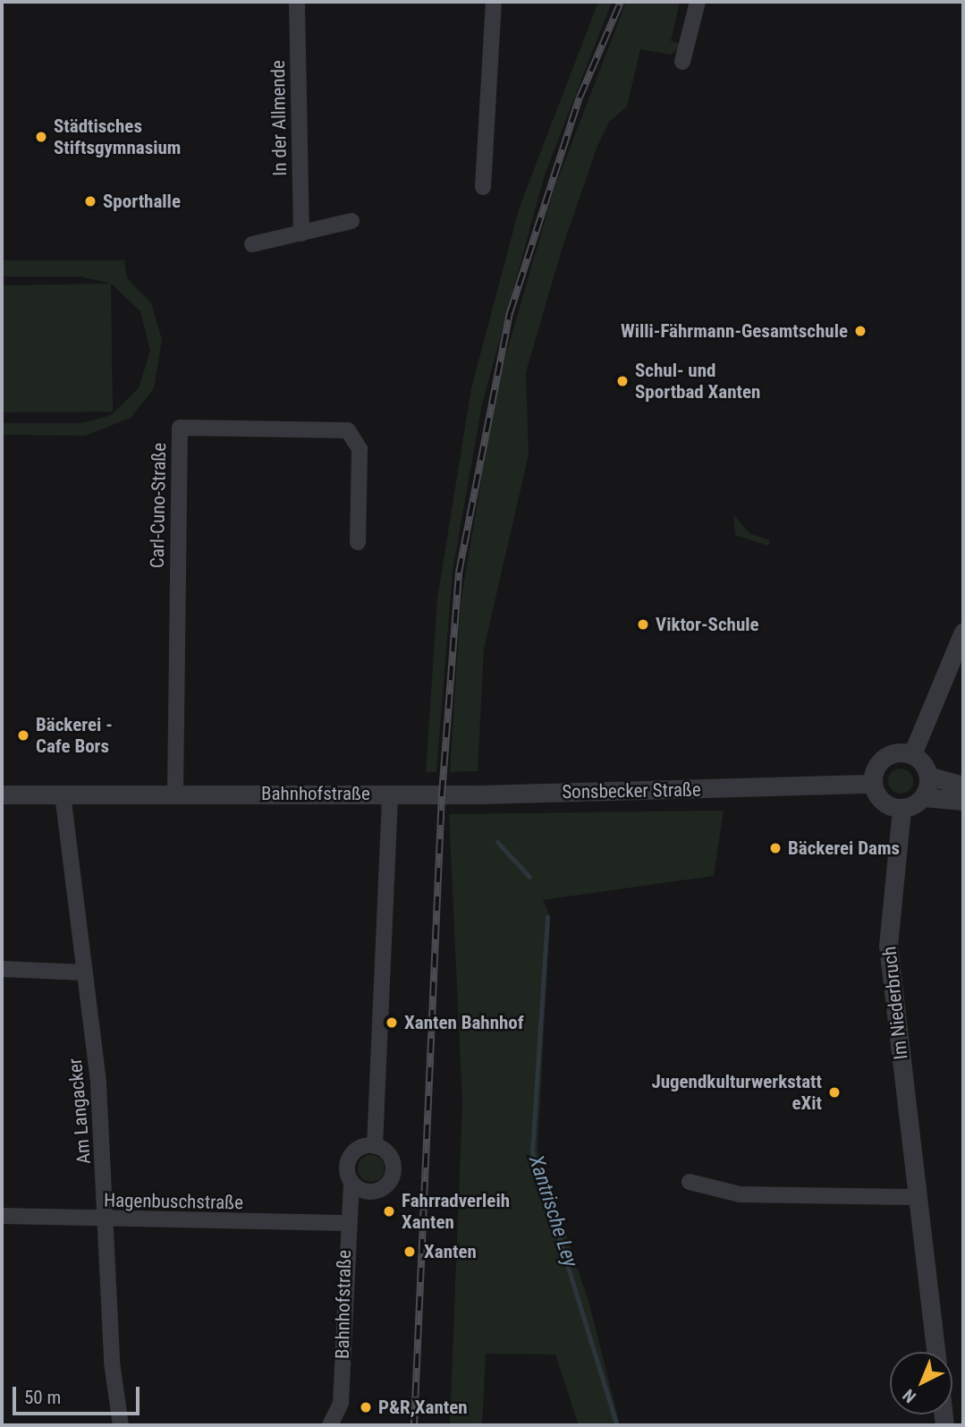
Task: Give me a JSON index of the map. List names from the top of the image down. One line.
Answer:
{"streets":{"street":["In der Allmende","Carl-Cuno-Straße","Sonsbecker Straße","Bahnhofstraße","Im Niederbruch","Am Langacker","Hagenbuschstraße"]},"crossings":[["Carl-Cuno-Straße","Bahnhofstraße"],["Sonsbecker Straße","Bahnhofstraße"],["Sonsbecker Straße","Im Niederbruch"],["Bahnhofstraße","Am Langacker"],["Bahnhofstraße","Hagenbuschstraße"],["Am Langacker","Hagenbuschstraße"]],"water":["Xantrische Ley"],"places":["Städtisches Stiftsgymnasium","Sporthalle","Willi-Fährmann-Gesamtschule","Schul- und Sportbad Xanten","Viktor-Schule","Bäckerei - Cafe Bors","Bäckerei Dams","Xanten Bahnhof","Jugendkulturwerkstatt eXit","Fahrradverleih Xanten","Xanten","P&R,Xanten"],"scale_bar":"50 m","north":"bottom left"}
